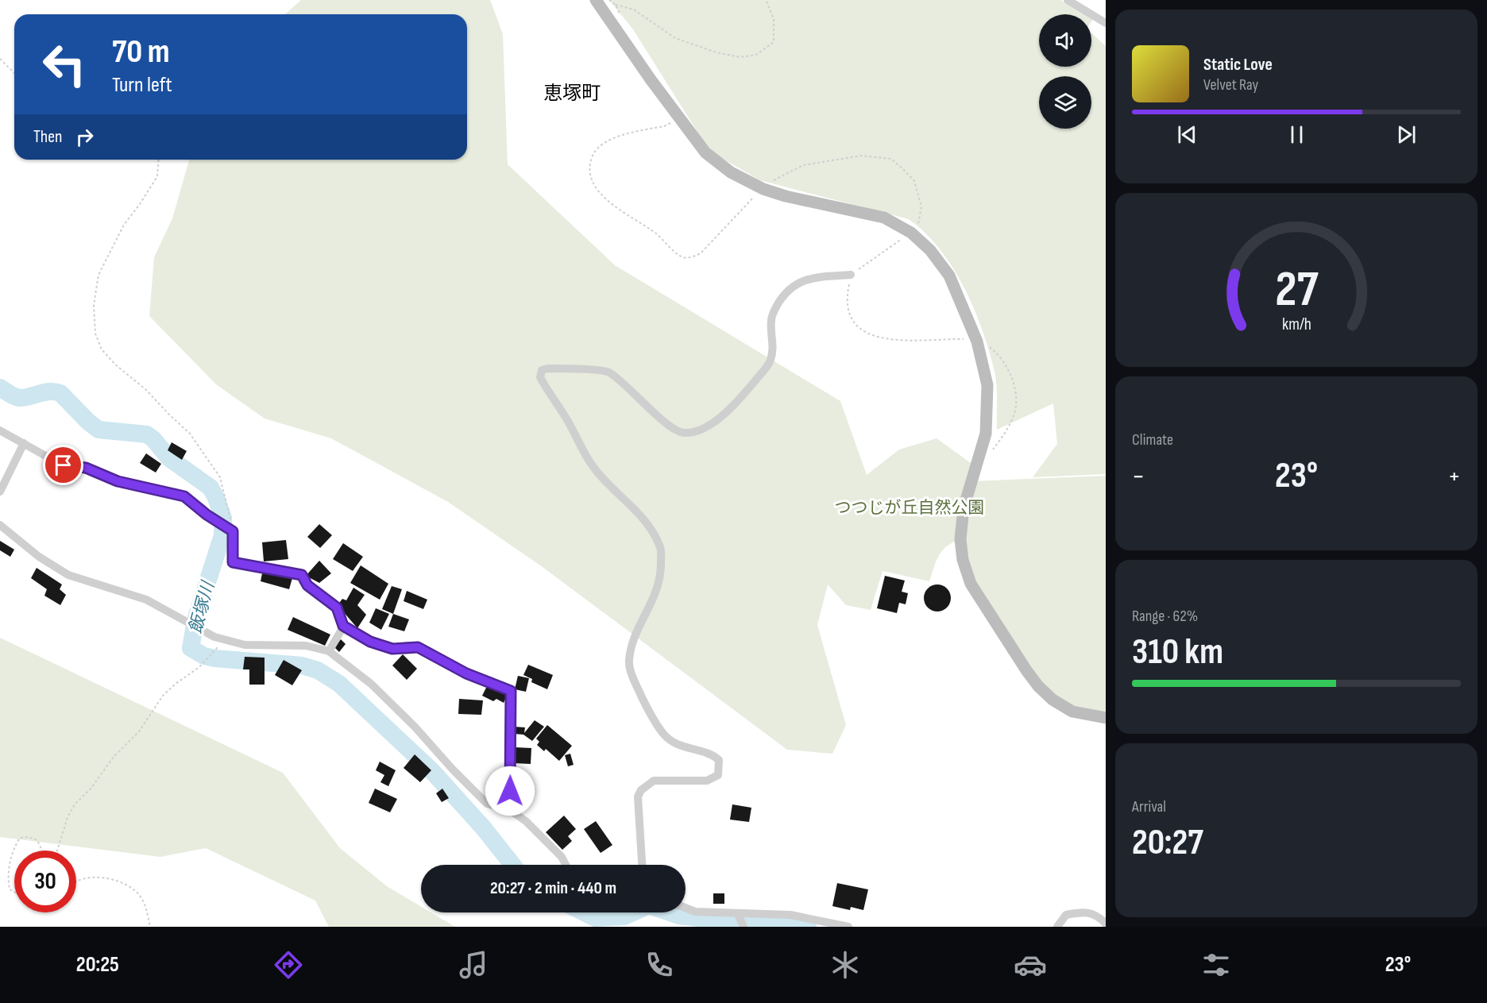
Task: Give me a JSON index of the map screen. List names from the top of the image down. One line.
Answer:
{"districts":["恵塚町"],"water":["飯塚川"],"parks":["つつじが丘自然公園"],"page":{"turn":["70 m","Turn left"],"song":["Static Love","Velvet Ray"],"then":"Then","tile":["Climate",["Range · 62%","310 km"],["Arrival","20:27"]],"heat":["−","23°","+"],"limit":"30","trip":"20:27 · 2 min · 440 m","tabs":["20:25","23°"],"gauge":["27","km/h"]}}
